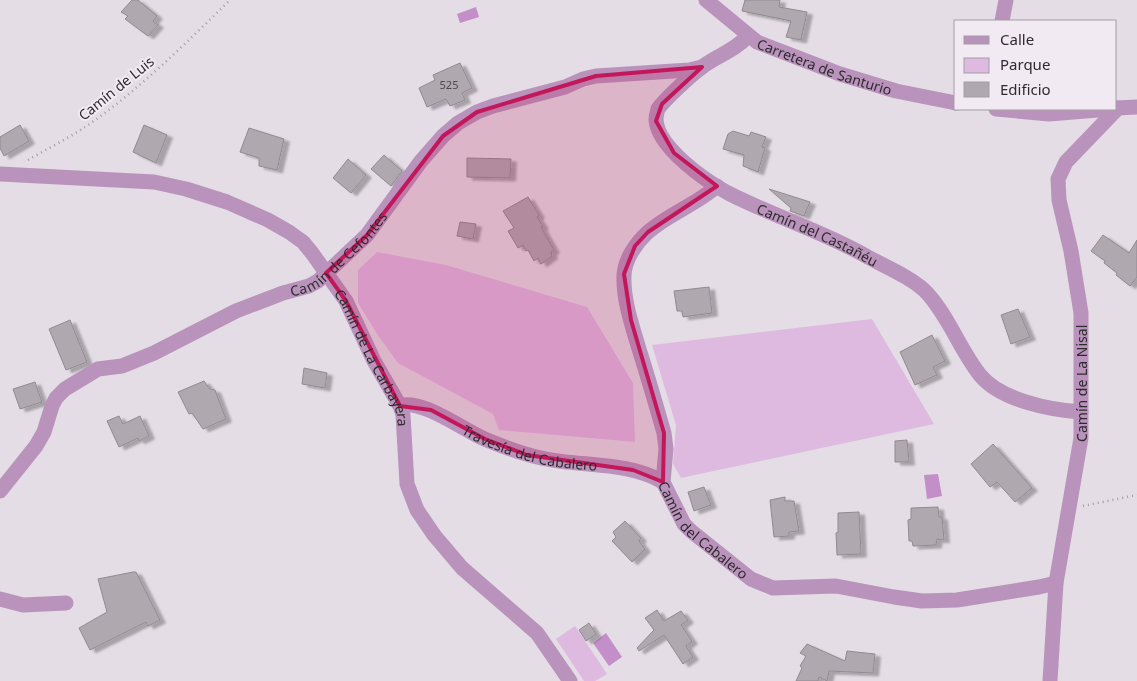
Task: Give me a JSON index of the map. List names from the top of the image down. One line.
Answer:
{"streets":{"street":["Carretera de Santurio","Camín del Castañéu","Camín de Cefontes","Camín de La Carbayera","Camín de La Nisal","Travesía del Cabalero","Camín del Cabalero"],"path":["Camín de Luis"]},"crossings":[["Carretera de Santurio","Camín del Castañéu"],["Camín del Castañéu","Camín de Cefontes"],["Camín del Castañéu","Camín de La Nisal"],["Camín del Castañéu","Camín del Cabalero"],["Camín de Cefontes","Camín de La Carbayera"],["Camín de La Carbayera","Travesía del Cabalero"],["Camín de La Nisal","Camín del Cabalero"],["Travesía del Cabalero","Camín del Cabalero"]],"house_numbers":["525"],"legend":["Calle","Parque","Edificio"]}
